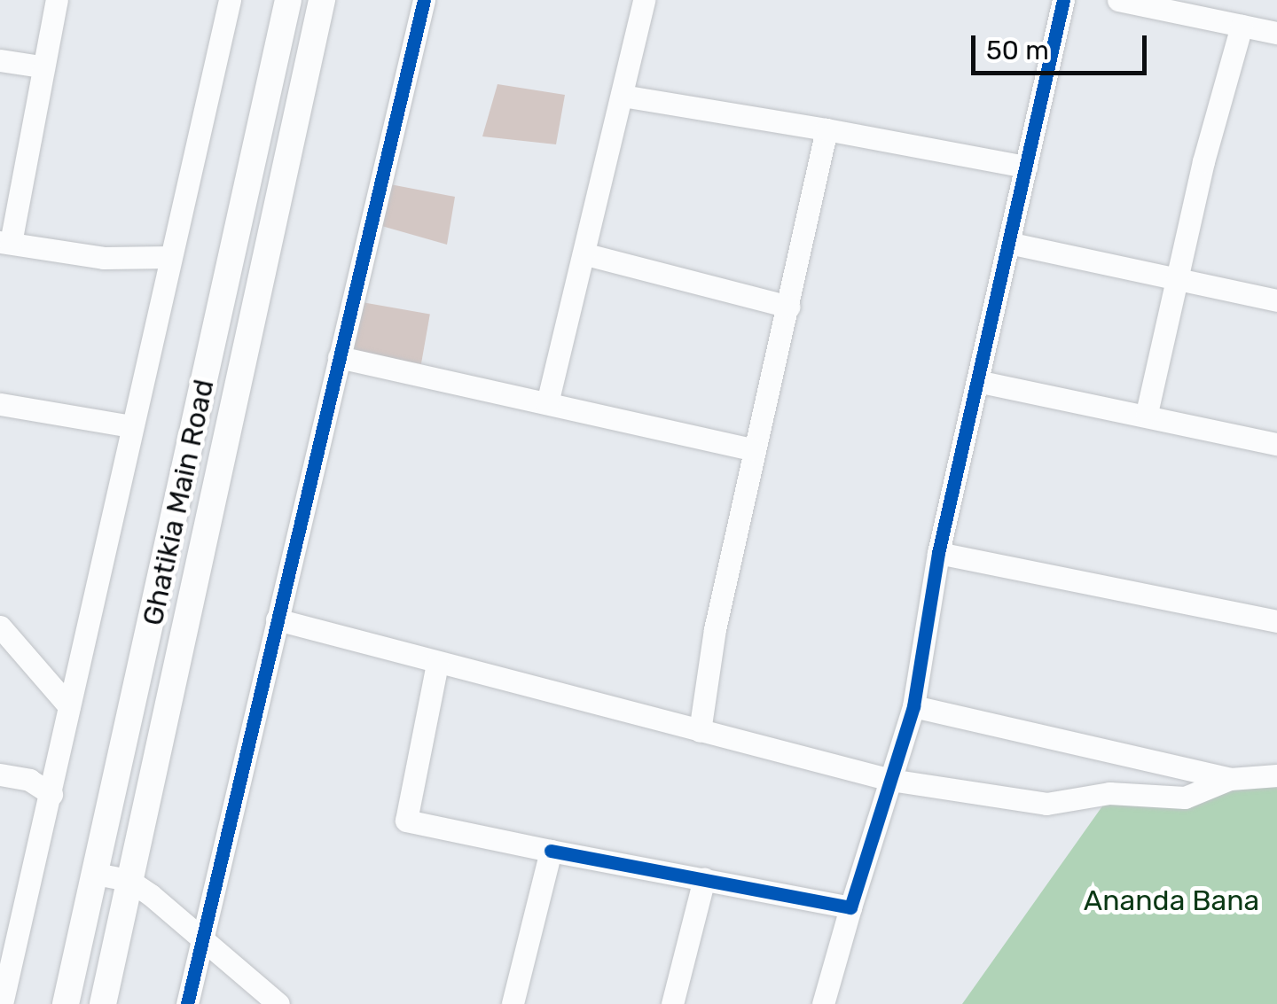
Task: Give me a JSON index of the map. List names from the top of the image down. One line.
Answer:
{"streets":{"street":["Ghatikia Main Road"]},"parks":["Ananda Bana"],"scale_bar":"50 m"}
